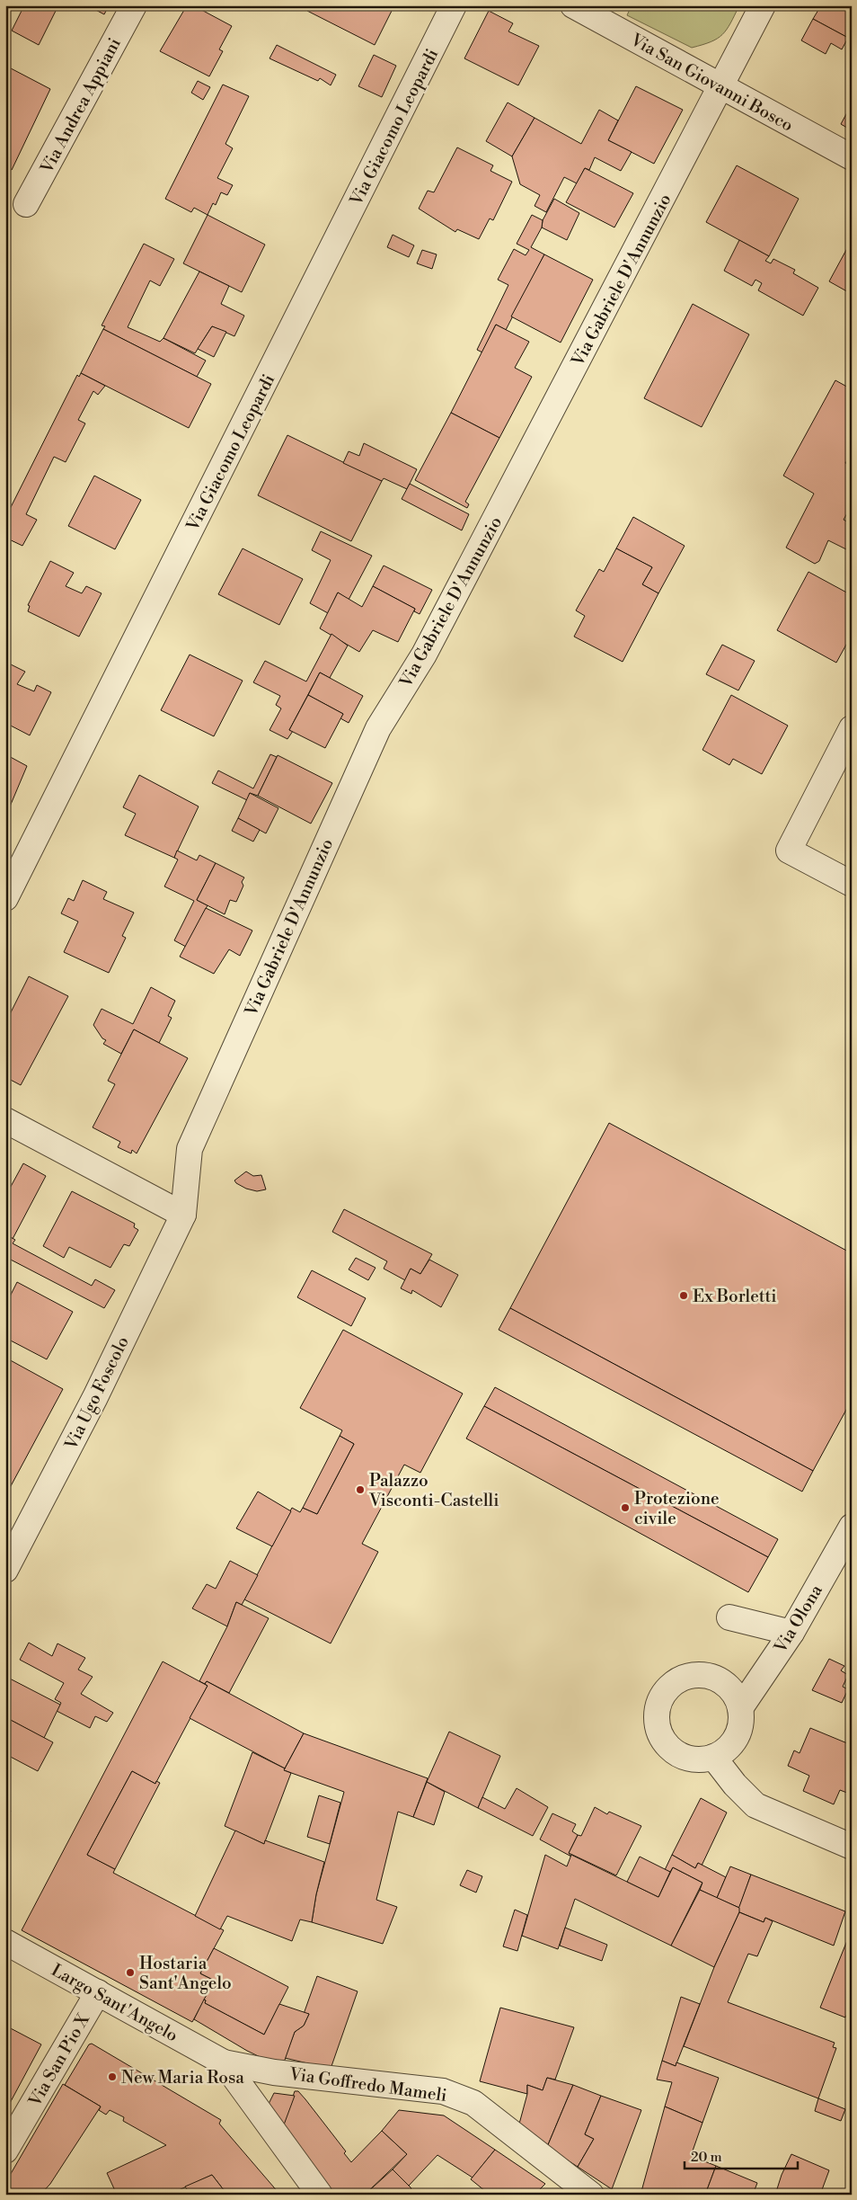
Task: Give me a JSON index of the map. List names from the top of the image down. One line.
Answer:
{"streets":{"street":["Via San Giovanni Bosco","Via Andrea Appiani","Via Giacomo Leopardi","Via Gabriele D'Annunzio","Via Ugo Foscolo","Via Olona","Largo Sant'Angelo","Via San Pio X","Via Goffredo Mameli"]},"crossings":[["Via San Giovanni Bosco","Via Gabriele D'Annunzio"],["Via Gabriele D'Annunzio","Via Ugo Foscolo"],["Largo Sant'Angelo","Via San Pio X"],["Largo Sant'Angelo","Via Goffredo Mameli"]],"places":["Ex Borletti","Palazzo Visconti-Castelli","Protezione civile","Hostaria Sant'Angelo","New Maria Rosa"],"scale_bar":"20 m"}
